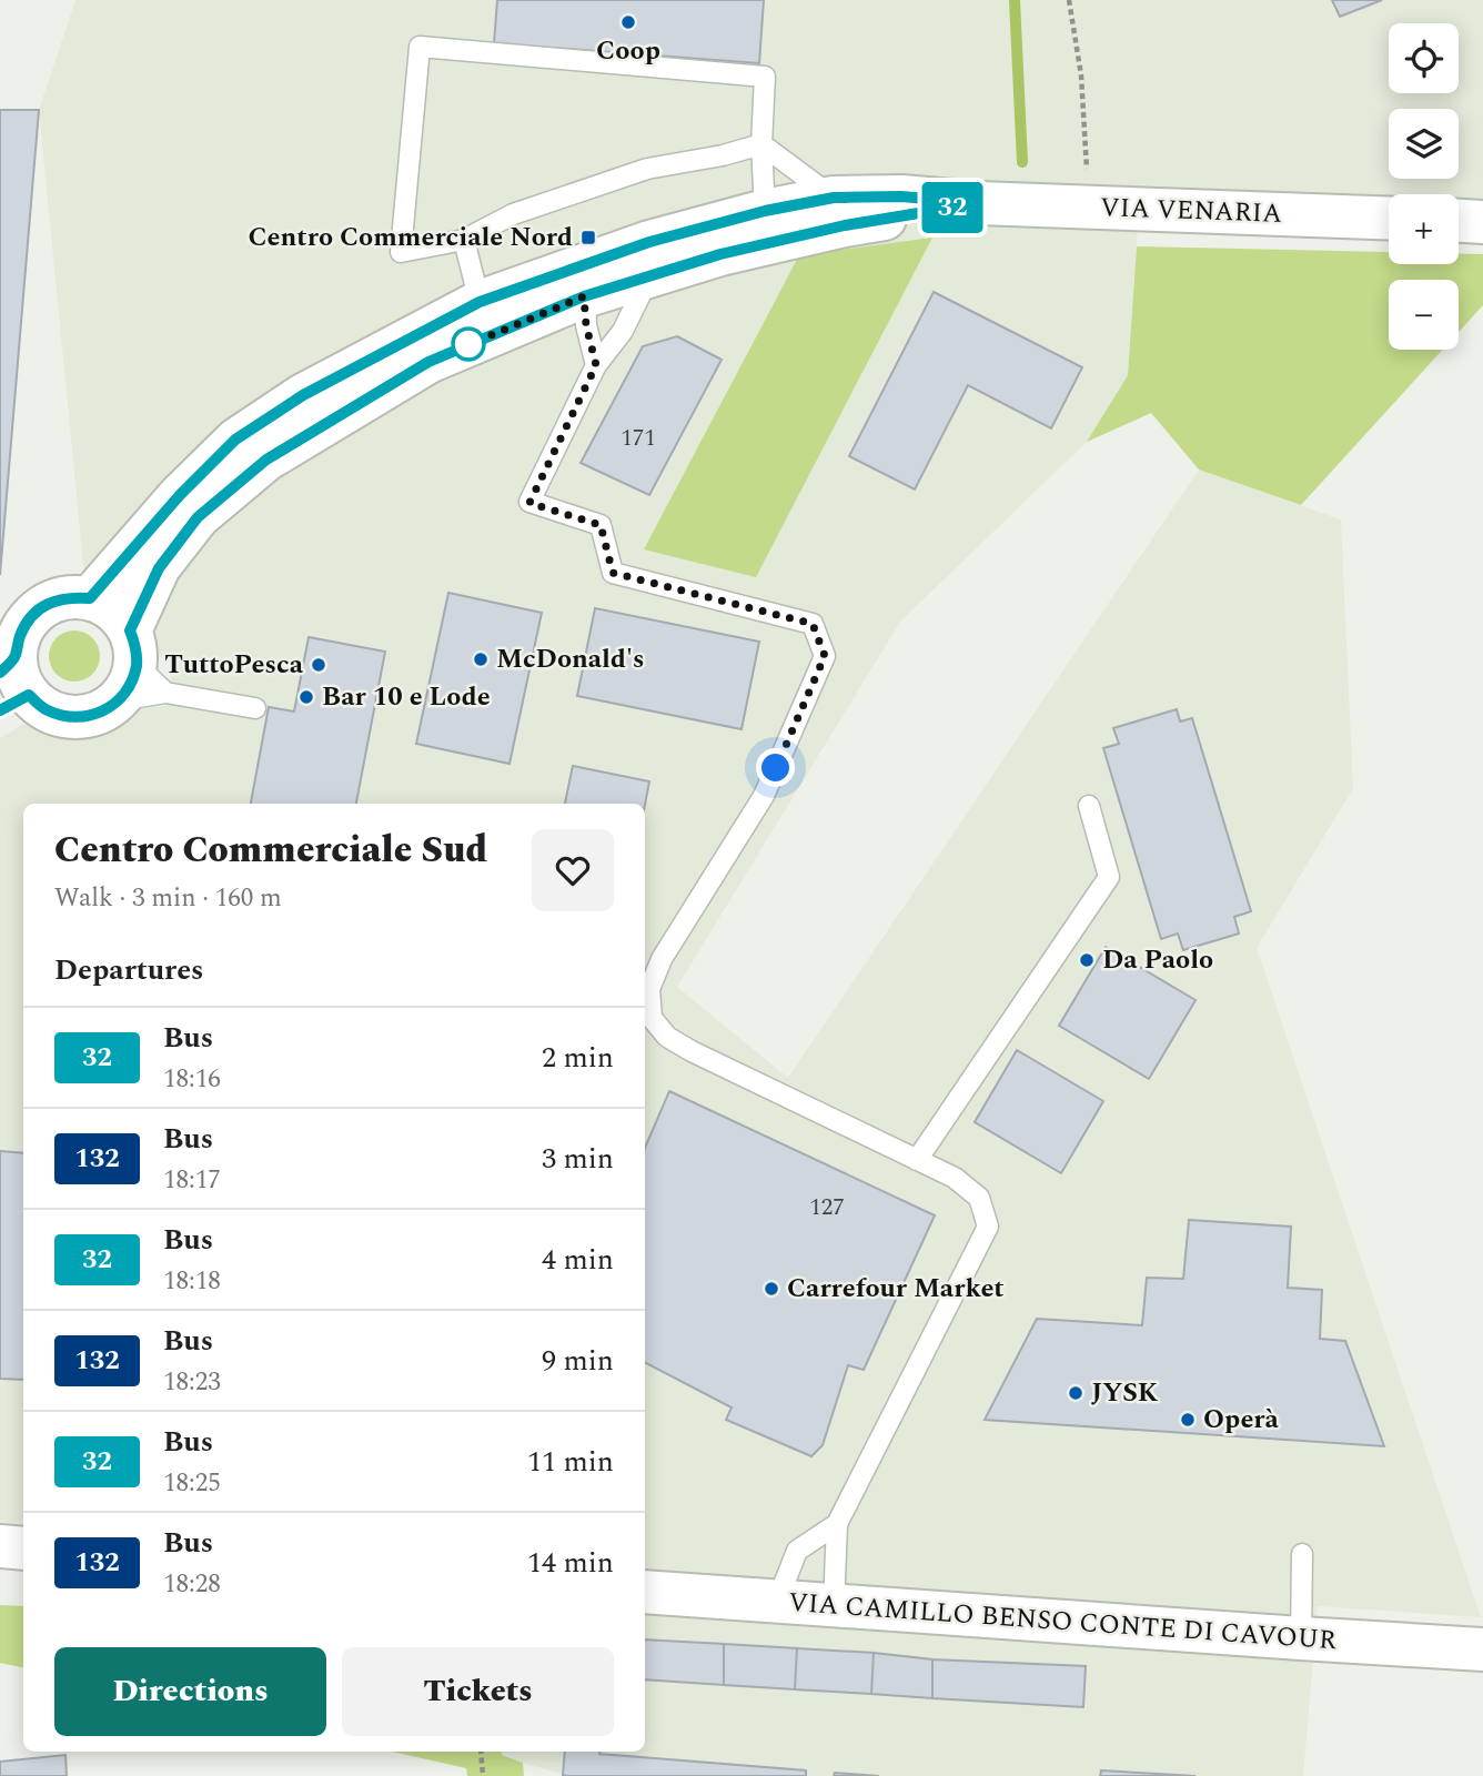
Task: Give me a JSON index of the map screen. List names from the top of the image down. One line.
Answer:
{"streets":{"main road":["VIA VENARIA","VIA CAMILLO BENSO CONTE DI CAVOUR"]},"places":{"other":["Coop","McDonald's","TuttoPesca","Bar 10 e Lode","Da Paolo","Carrefour Market","JYSK","Operà"],"transit":["Centro Commerciale Nord"]},"lines":["bus line 32"],"house_numbers":["171","127"],"page":{"on_map":"32","map_buttons":["+","−"],"heading":[["Centro Commerciale Sud","Walk · 3 min · 160 m"],"Departures"],"list":[{"mark":"32","name":"Bus","note":"18:16","value":"2 min"},{"mark":"132","name":"Bus","note":"18:17","value":"3 min"},{"mark":"32","name":"Bus","note":"18:18","value":"4 min"},{"mark":"132","name":"Bus","note":"18:23","value":"9 min"},{"mark":"32","name":"Bus","note":"18:25","value":"11 min"},{"mark":"132","name":"Bus","note":"18:28","value":"14 min"}],"buttons":["Directions","Tickets"]}}
